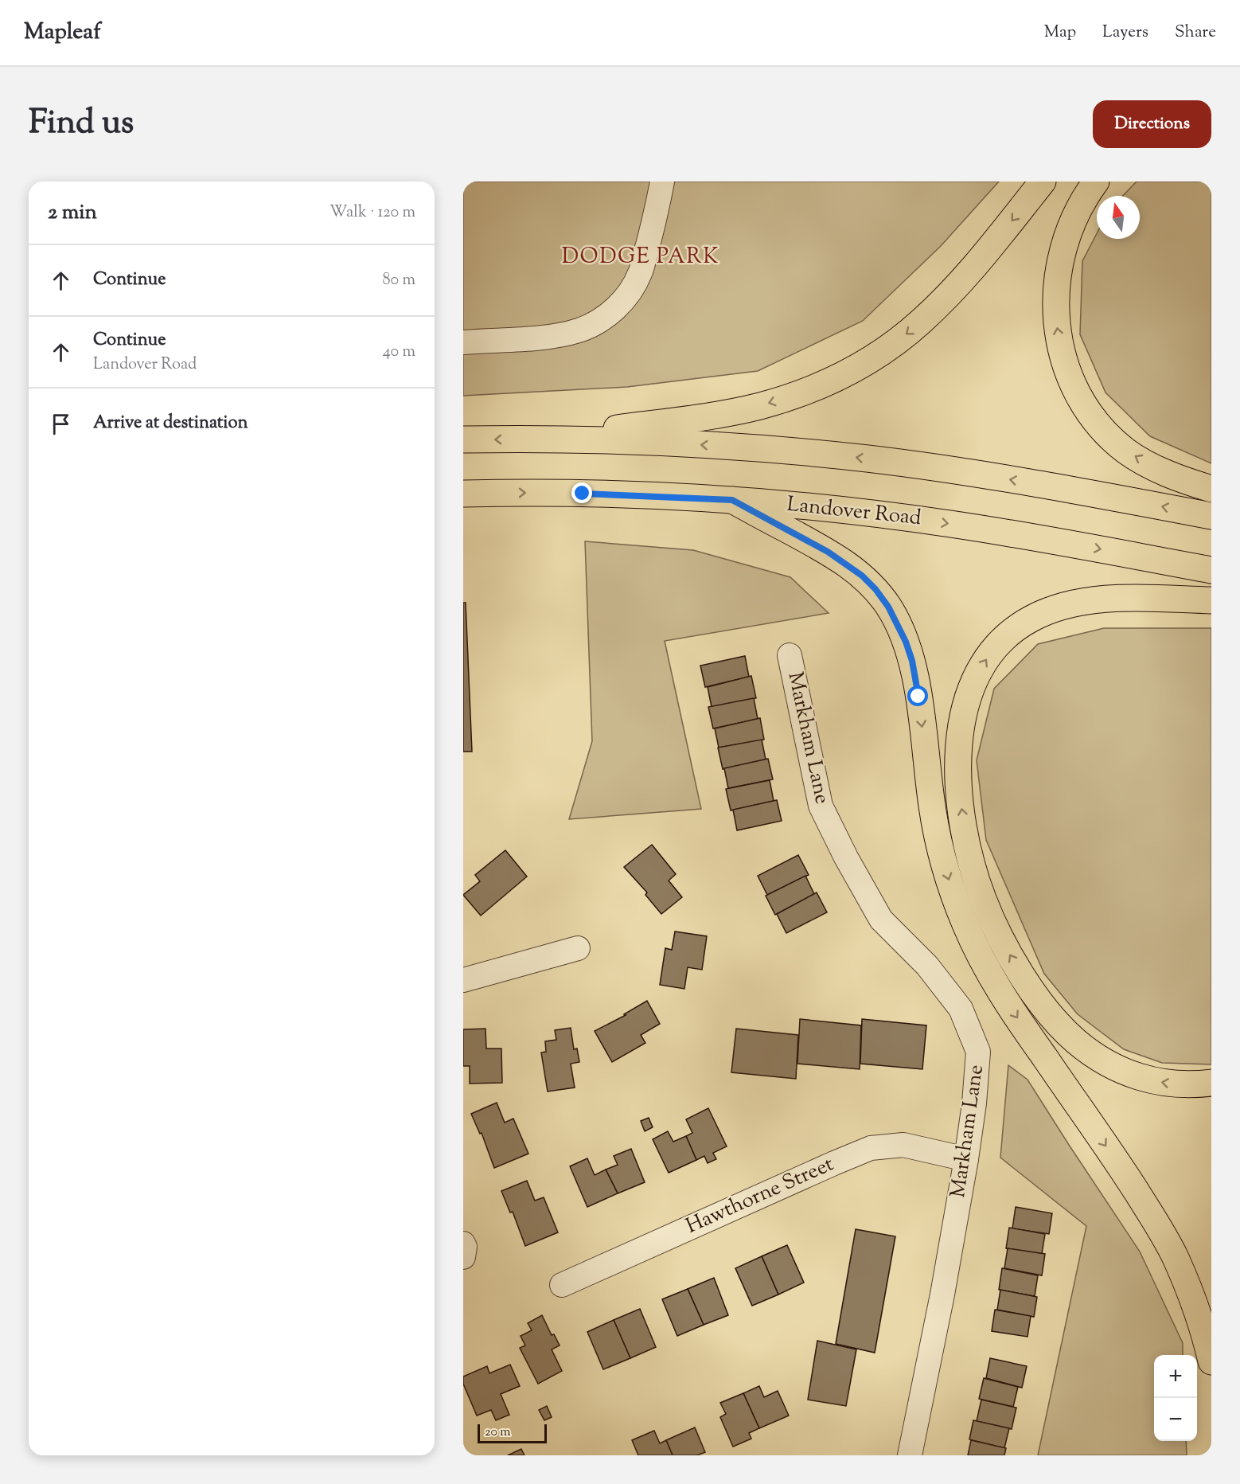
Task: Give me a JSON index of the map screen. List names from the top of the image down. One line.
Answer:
{"streets":{"main road":["Landover Road"],"street":["Markham Lane","Hawthorne Street"]},"crossings":[["Markham Lane","Hawthorne Street"]],"districts":["DODGE PARK"],"scale_bar":"20 m","north":"top","page":{"header":"Mapleaf","nav":["Map","Layers","Share"],"title":"Find us","buttons":"Directions","heading":["2 min","Walk · 120 m"],"list":[["Continue","80 m"],["Continue","Landover Road","40 m"],"Arrive at destination"],"map_buttons":["+","−"],"scale":"20 m"}}
